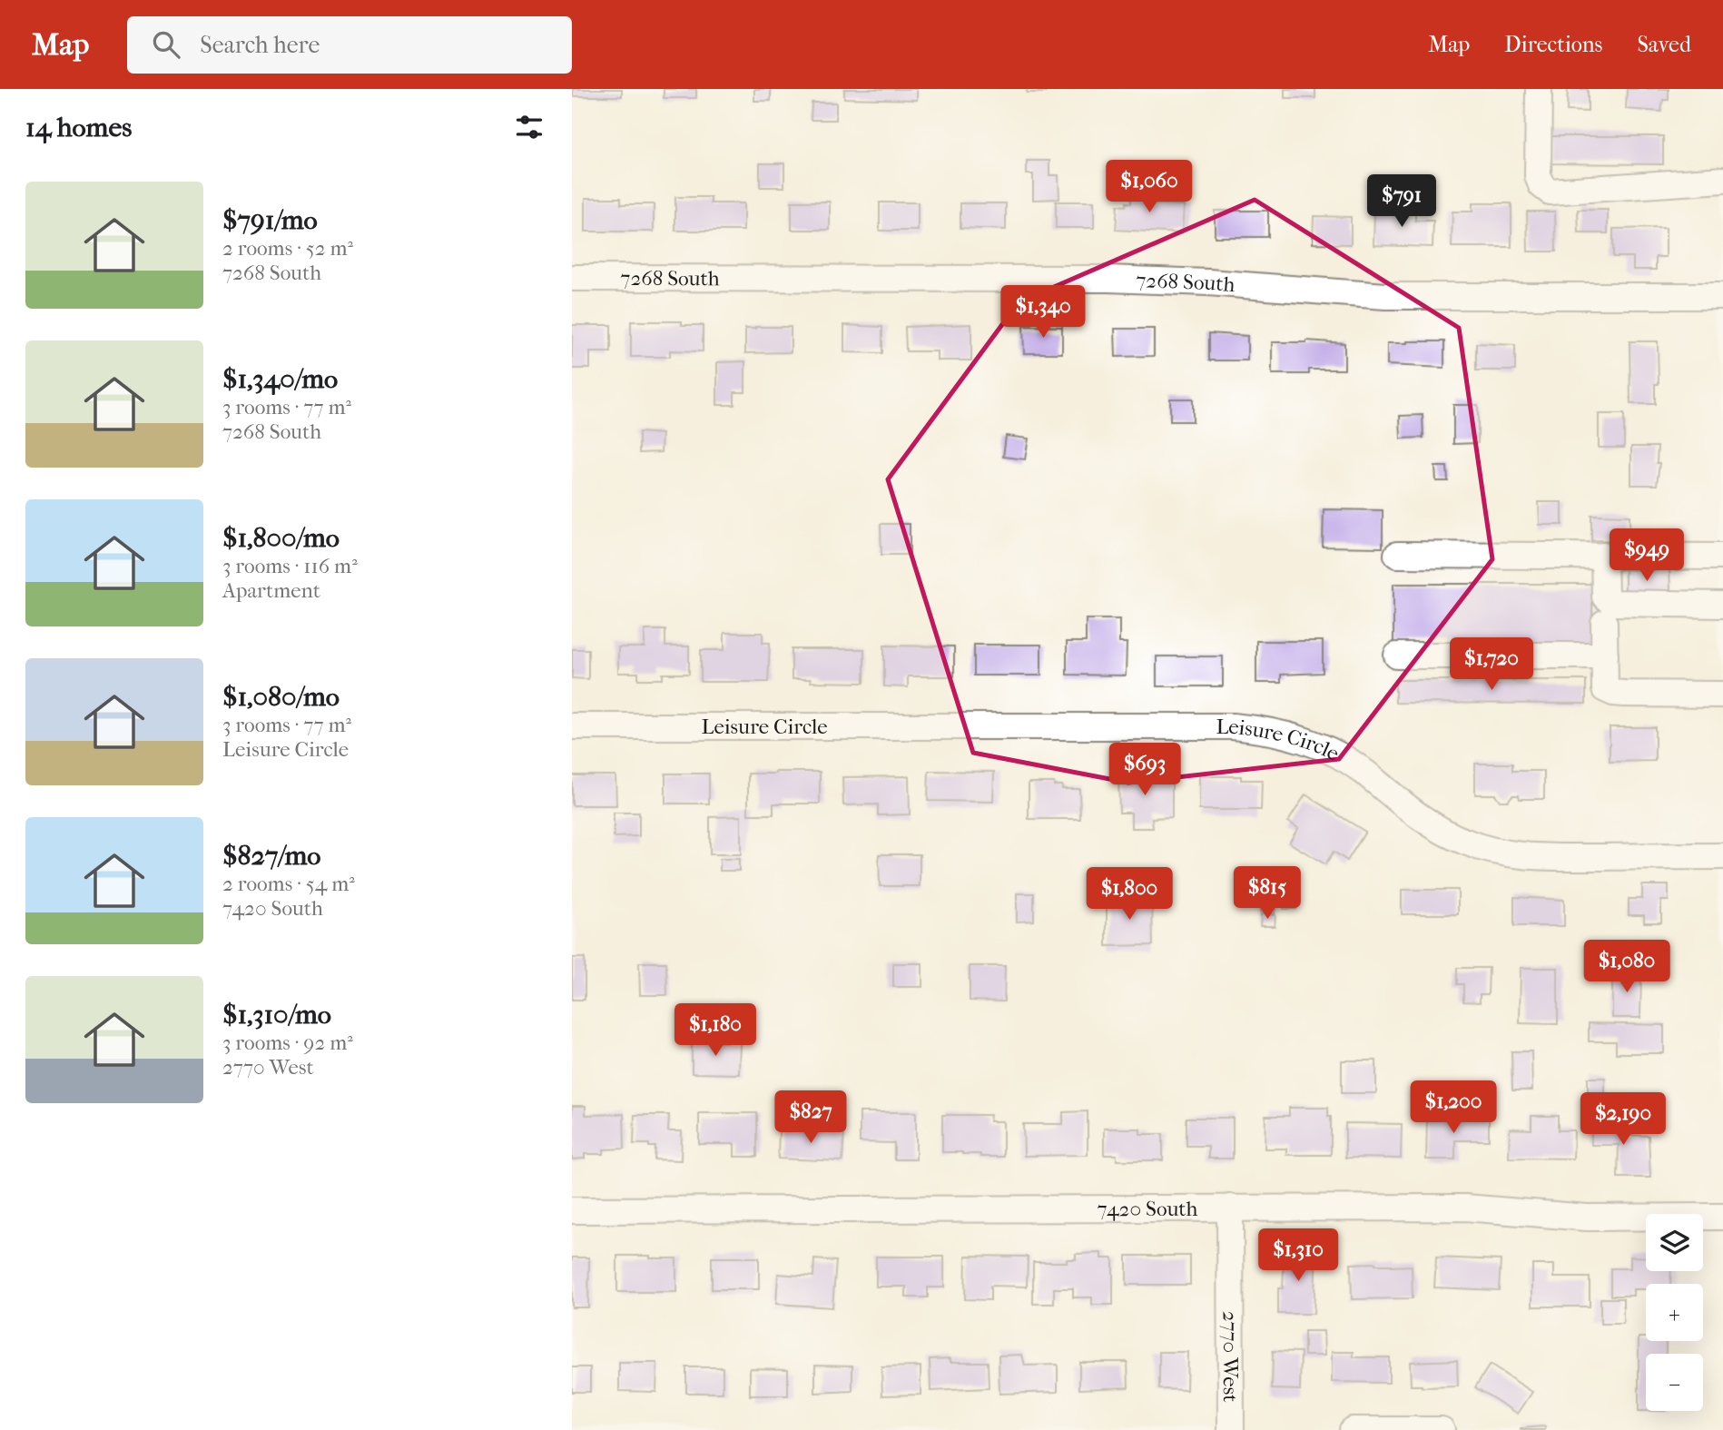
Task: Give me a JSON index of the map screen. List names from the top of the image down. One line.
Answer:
{"streets":{"street":["7268 South","Leisure Circle","7420 South","2770 West"]},"crossings":[["7420 South","2770 West"]],"page":{"header":"Map","search":"Search here","nav":["Map","Directions","Saved"],"heading":"14 homes","price":["$1,060","$791","$1,340","$949","$1,720","$693","$815","$1,800","$1,080","$1,180","$1,200","$827","$2,190","$1,310"],"list":[{"name":"$791/mo","note":"2 rooms · 52 m² · 7268 South"},{"name":"$1,340/mo","note":"3 rooms · 77 m² · 7268 South"},{"name":"$1,800/mo","note":"3 rooms · 116 m² · Apartment"},{"name":"$1,080/mo","note":"3 rooms · 77 m² · Leisure Circle"},{"name":"$827/mo","note":"2 rooms · 54 m² · 7420 South"},{"name":"$1,310/mo","note":"3 rooms · 92 m² · 2770 West"}],"map_buttons":["+","−"]}}
